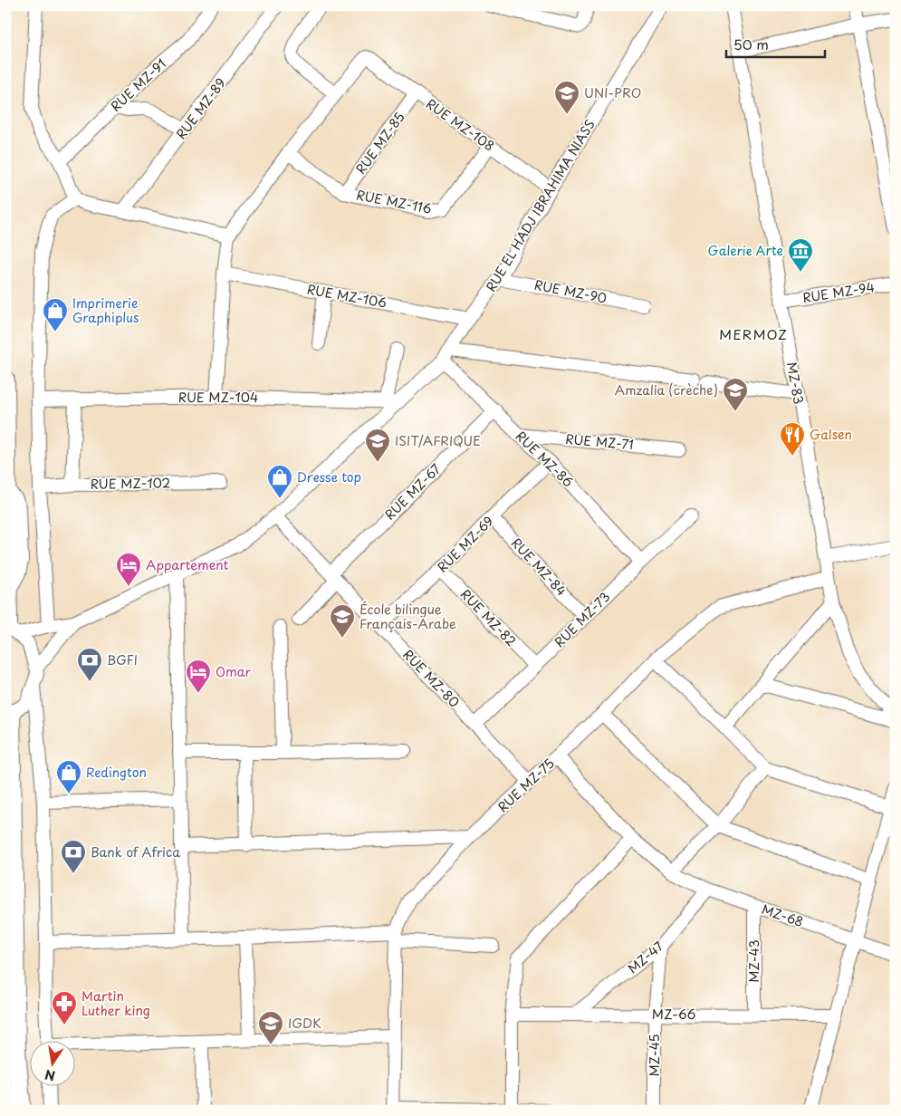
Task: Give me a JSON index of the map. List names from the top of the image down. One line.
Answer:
{"streets":{"street":["RUE MZ-91","RUE MZ-89","RUE MZ-108","RUE MZ-85","RUE MZ-116","RUE EL HADJ IBRAHIMA NIASS","RUE MZ-90","RUE MZ-94","RUE MZ-106","MZ-83","RUE MZ-104","RUE MZ-71","RUE MZ-86","RUE MZ-102","RUE MZ-67","RUE MZ-69","RUE MZ-84","RUE MZ-82","RUE MZ-73","RUE MZ-80","RUE MZ-75","MZ-68","MZ-47","MZ-43","MZ-66","MZ-45"]},"crossings":[["RUE MZ-108","RUE MZ-85"],["RUE MZ-108","RUE MZ-116"],["RUE MZ-108","RUE EL HADJ IBRAHIMA NIASS"],["RUE MZ-85","RUE MZ-116"],["RUE EL HADJ IBRAHIMA NIASS","RUE MZ-90"],["RUE EL HADJ IBRAHIMA NIASS","RUE MZ-106"],["RUE EL HADJ IBRAHIMA NIASS","RUE MZ-104"],["RUE EL HADJ IBRAHIMA NIASS","RUE MZ-86"],["RUE EL HADJ IBRAHIMA NIASS","RUE MZ-80"],["RUE MZ-94","MZ-83"],["MZ-83","RUE MZ-75"],["RUE MZ-71","RUE MZ-86"],["RUE MZ-86","RUE MZ-67"],["RUE MZ-86","RUE MZ-69"],["RUE MZ-86","RUE MZ-73"],["RUE MZ-67","RUE MZ-80"],["RUE MZ-69","RUE MZ-84"],["RUE MZ-69","RUE MZ-82"],["RUE MZ-69","RUE MZ-80"],["RUE MZ-84","RUE MZ-73"],["RUE MZ-82","RUE MZ-73"],["RUE MZ-73","RUE MZ-80"],["RUE MZ-80","RUE MZ-75"],["RUE MZ-75","MZ-68"],["MZ-68","MZ-47"],["MZ-68","MZ-43"],["MZ-47","MZ-66"],["MZ-47","MZ-45"],["MZ-43","MZ-66"],["MZ-66","MZ-45"]],"districts":["MERMOZ"],"places":{"school or university":["UNI-PRO","Amzalia (crèche)","ISIT/AFRIQUE","École bilingue Français-Arabe","IGDK"],"museum":["Galerie Arte"],"shop":["Imprimerie Graphiplus","Dresse top","Redington"],"restaurant":["Galsen"],"hotel":["Appartement","Omar"],"bank":["BGFI","Bank of Africa"],"pharmacy":["Martin Luther king"]},"scale_bar":"50 m","north":"bottom"}
